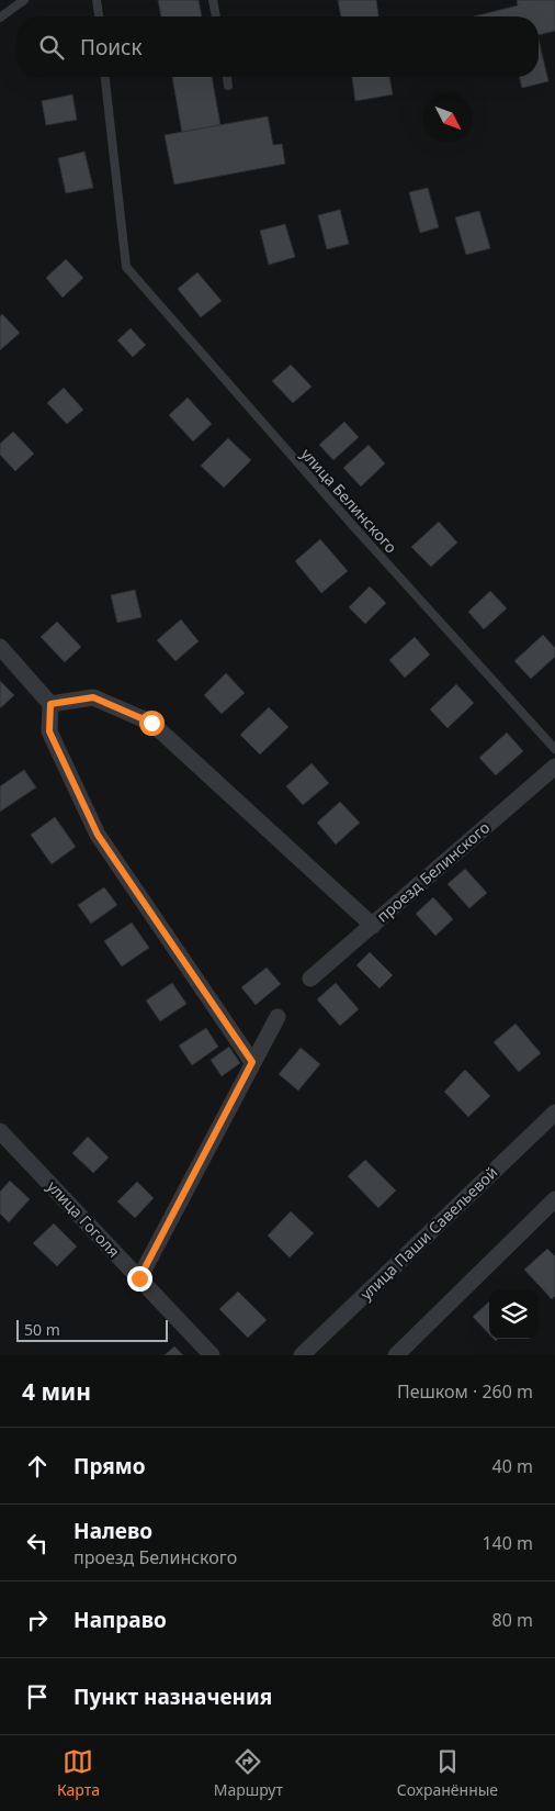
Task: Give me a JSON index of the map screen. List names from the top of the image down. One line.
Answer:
{"streets":{"street":["проезд Белинского","улица Гоголя","улица Паши Савельевой"],"lane":["улица Белинского"]},"scale_bar":"50 m","north":"bottom right","page":{"search":"Поиск","scale":"50 m","heading":["4 мин","Пешком · 260 m"],"list":[["Прямо","40 m"],["Налево","проезд Белинского","140 m"],["Направо","80 m"],"Пункт назначения"],"nav":["Карта","Маршрут","Сохранённые"]}}
